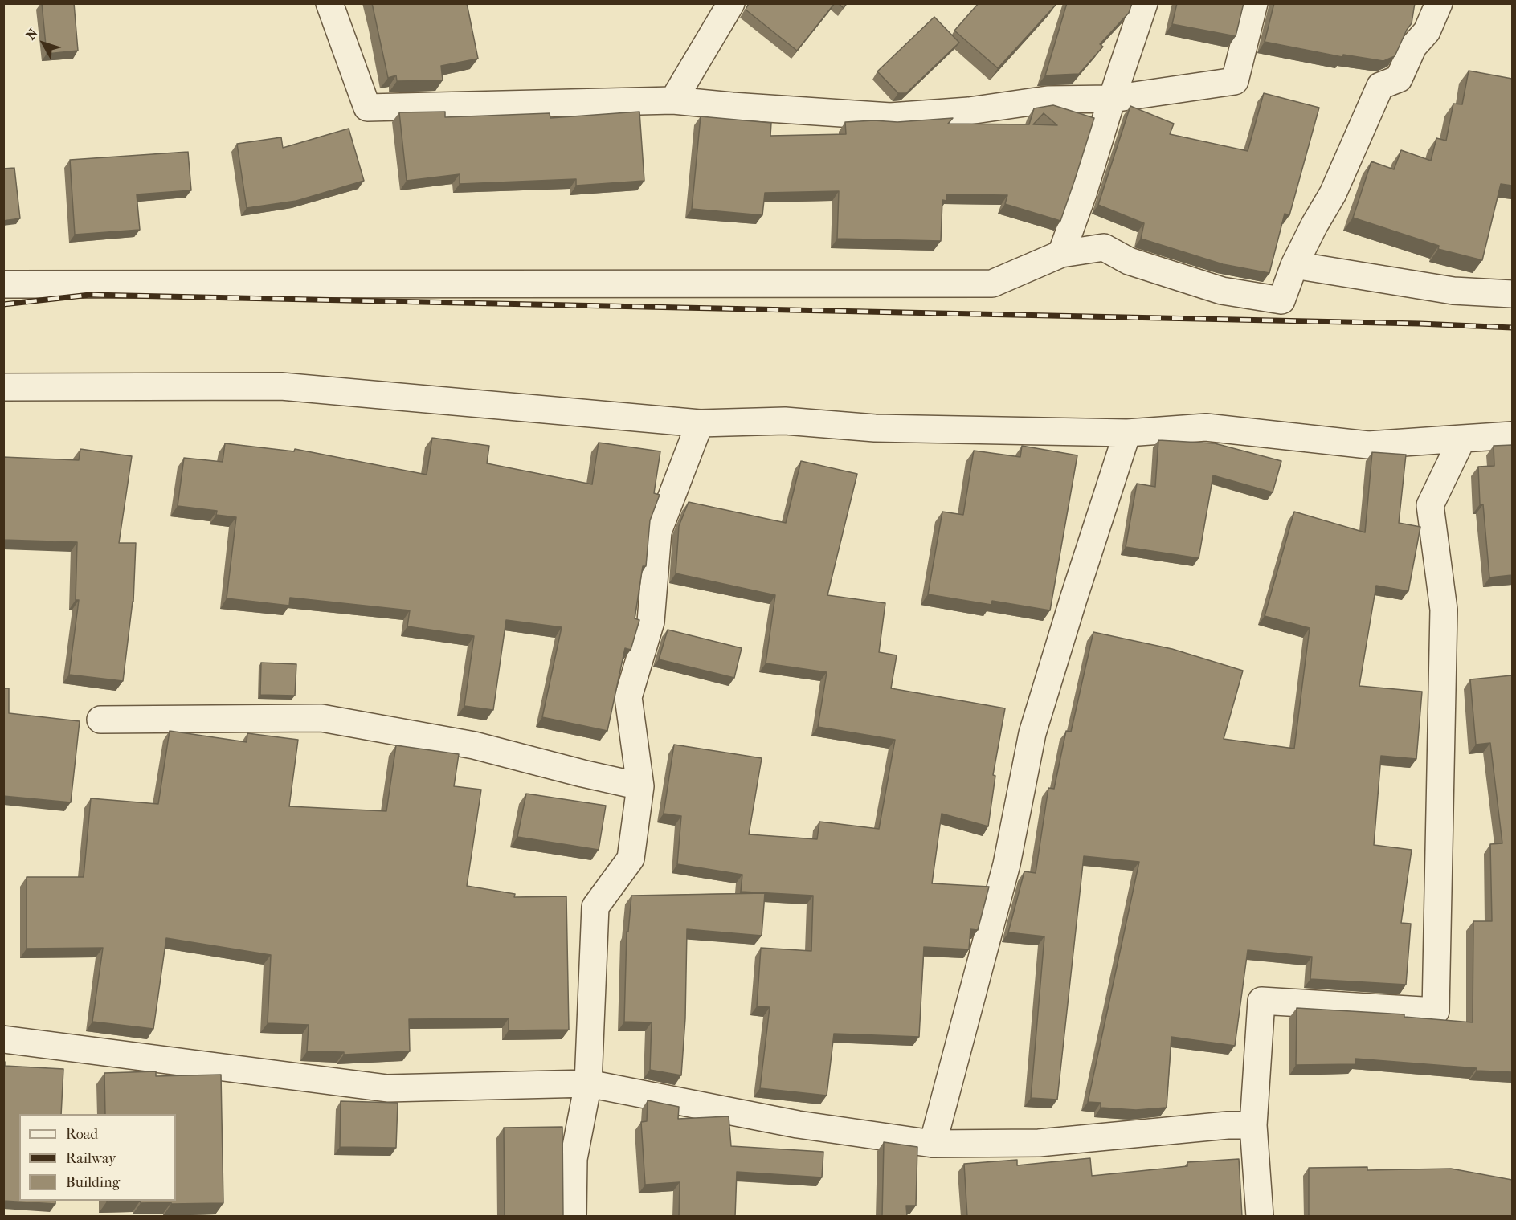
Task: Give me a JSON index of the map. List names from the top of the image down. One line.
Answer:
{"legend":["Road","Railway","Building"],"north":"top left"}
